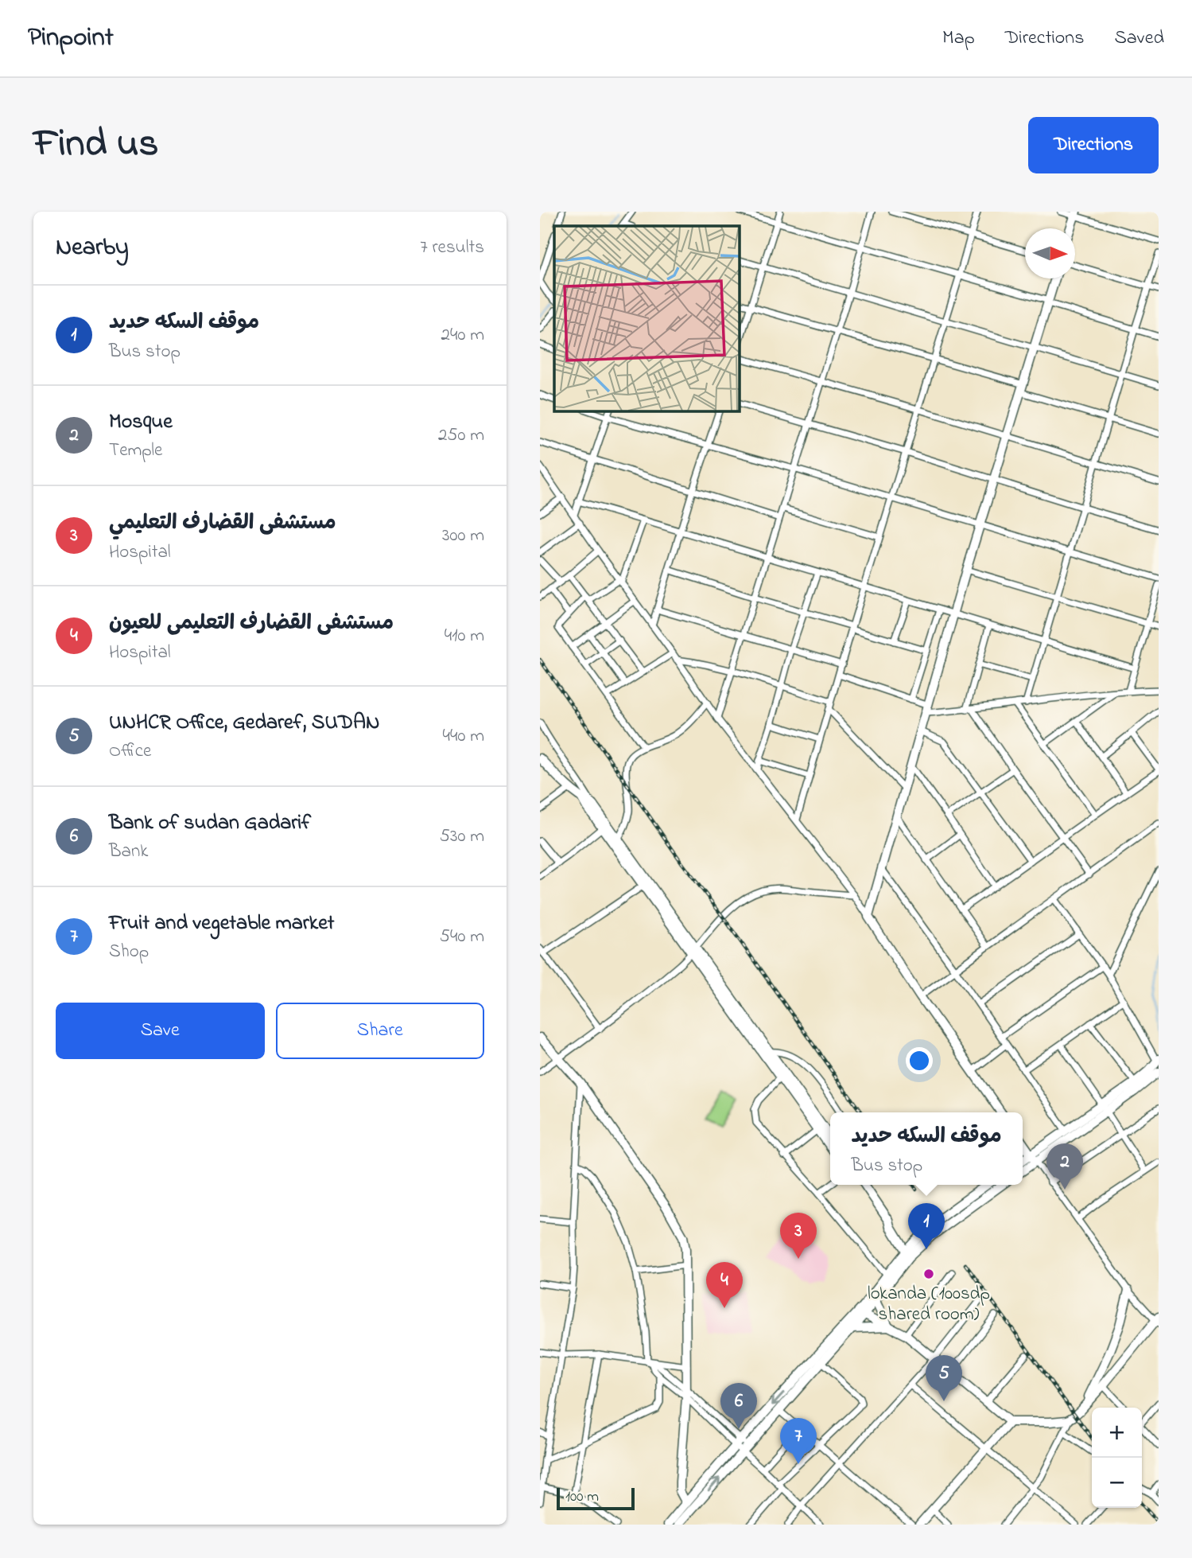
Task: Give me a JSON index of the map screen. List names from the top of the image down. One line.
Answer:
{"places":["lokanda (100sdp shared room)"],"scale_bar":"100 m","north":"right","page":{"header":"Pinpoint","nav":["Map","Directions","Saved"],"title":"Find us","buttons":["Directions",["Save","Share"]],"heading":["Nearby","7 results"],"list":[{"mark":"1","name":"موقف السكه حديد","note":"Bus stop","value":"240 m"},{"mark":"2","name":"Mosque","note":"Temple","value":"250 m"},{"mark":"3","name":"مستشفى القضارف التعليمي","note":"Hospital","value":"300 m"},{"mark":"4","name":"مستشفى القضارف التعليمى للعيون","note":"Hospital","value":"410 m"},{"mark":"5","name":"UNHCR Office, Gedaref, SUDAN","note":"Office","value":"440 m"},{"mark":"6","name":"Bank of sudan Gadarif","note":"Bank","value":"530 m"},{"mark":"7","name":"Fruit and vegetable market","note":"Shop","value":"540 m"}],"popup":["موقف السكه حديد","Bus stop"],"pins":["2","1","3","4","5","6","7"],"map_buttons":["+","−"],"scale":"100 m"}}
